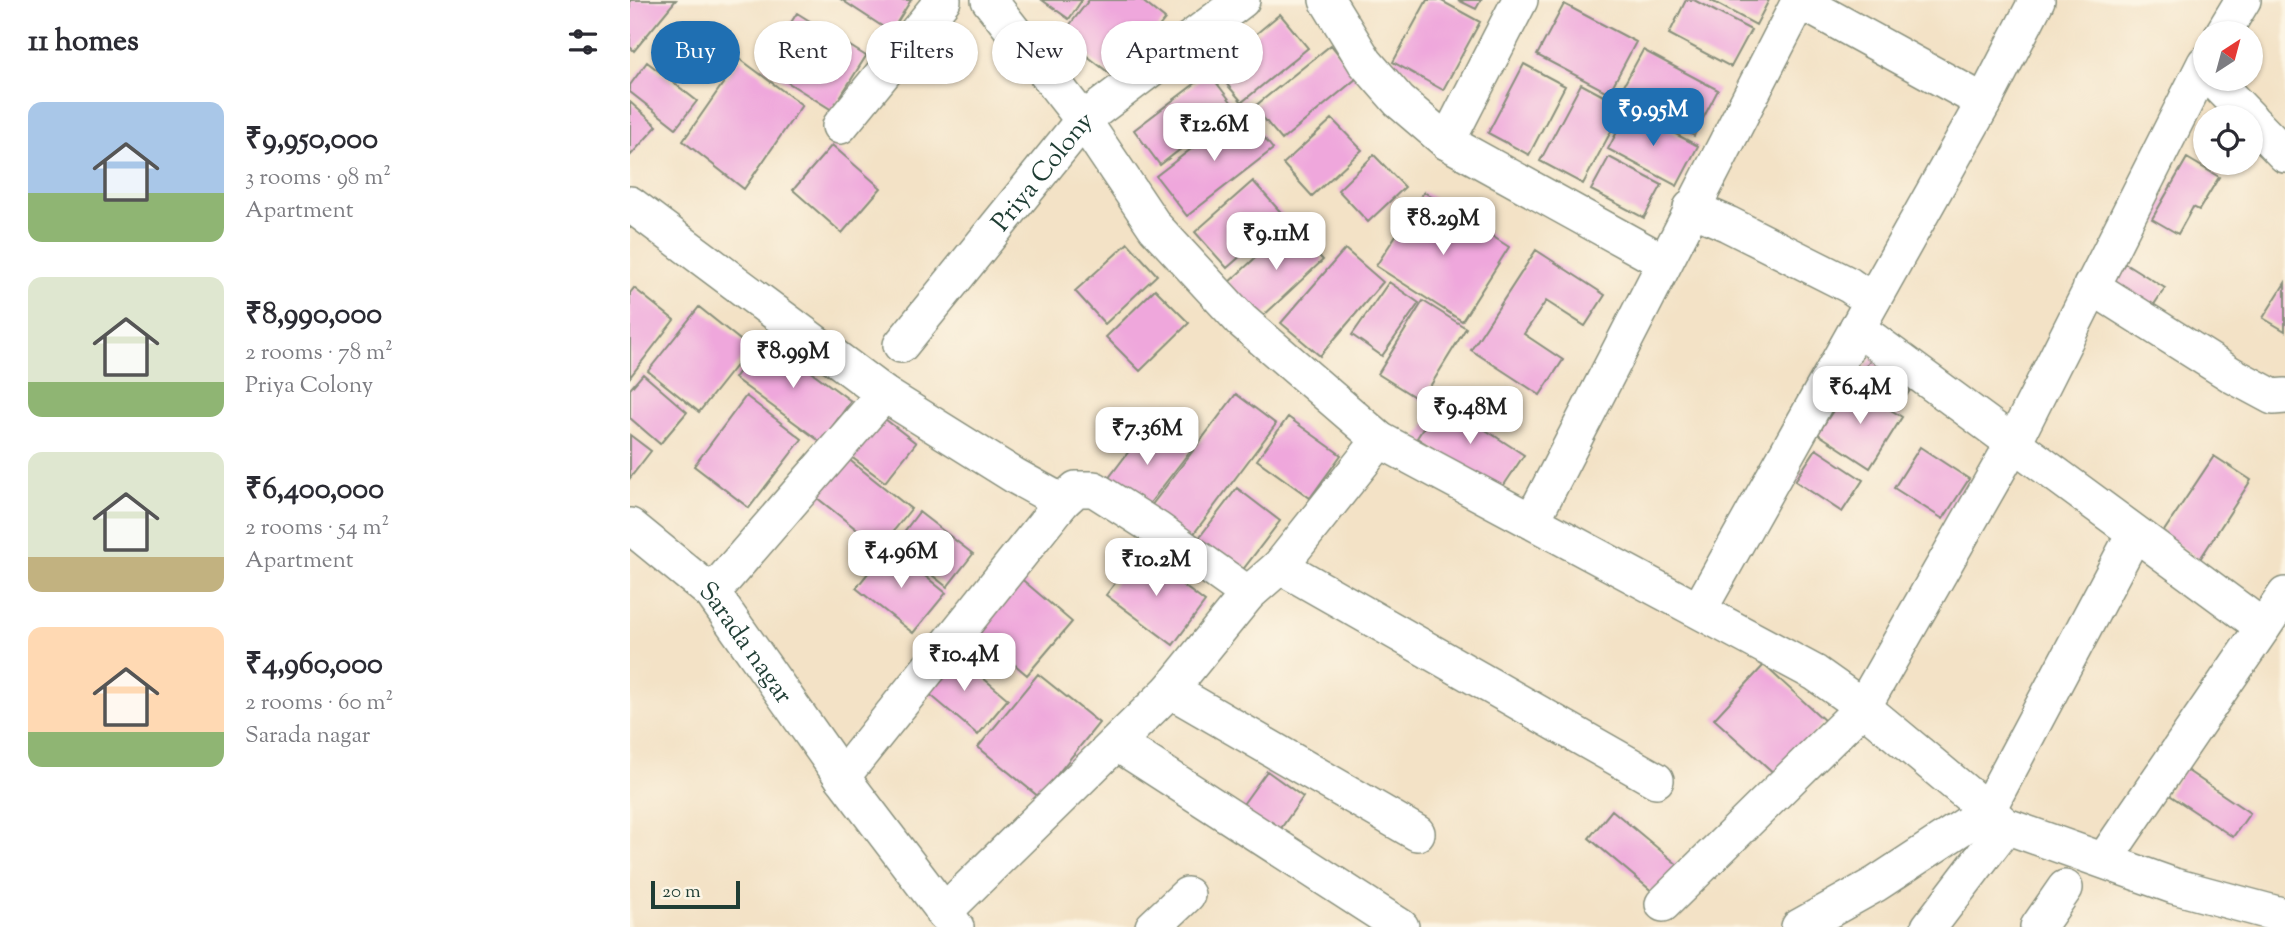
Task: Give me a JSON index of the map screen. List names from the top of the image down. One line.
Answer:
{"streets":{"street":["Priya Colony","Sarada nagar"]},"scale_bar":"20 m","north":"top right","page":{"heading":"11 homes","chip":["Buy","Rent","Filters","New","Apartment"],"list":[{"name":"₹9,950,000","note":"3 rooms · 98 m² · Apartment"},{"name":"₹8,990,000","note":"2 rooms · 78 m² · Priya Colony"},{"name":"₹6,400,000","note":"2 rooms · 54 m² · Apartment"},{"name":"₹4,960,000","note":"2 rooms · 60 m² · Sarada nagar"}],"price":["₹9.95M","₹12.6M","₹8.29M","₹9.11M","₹8.99M","₹6.4M","₹9.48M","₹7.36M","₹4.96M","₹10.2M","₹10.4M"],"scale":"20 m"}}
